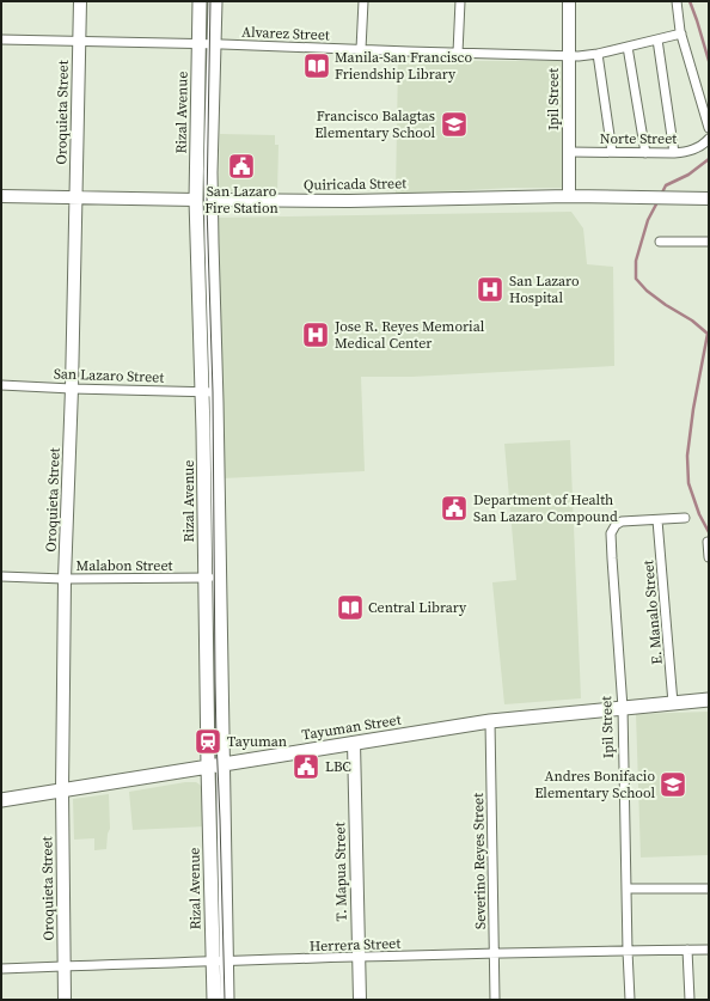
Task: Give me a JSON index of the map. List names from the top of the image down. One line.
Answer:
{"streets":{"main road":["Rizal Avenue","Tayuman Street"],"street":["Alvarez Street","Ipil Street","Oroquieta Street","Norte Street","Quiricada Street","San Lazaro Street","Malabon Street","E. Manalo Street","Severino Reyes Street","T. Mapua Street","Herrera Street"]},"crossings":[["Alvarez Street","Ipil Street"],["Alvarez Street","Oroquieta Street"],["Alvarez Street","Rizal Avenue"],["Ipil Street","Norte Street"],["Ipil Street","Quiricada Street"],["Ipil Street","E. Manalo Street"],["Ipil Street","Tayuman Street"],["Ipil Street","Herrera Street"],["Oroquieta Street","Quiricada Street"],["Oroquieta Street","San Lazaro Street"],["Oroquieta Street","Malabon Street"],["Oroquieta Street","Tayuman Street"],["Oroquieta Street","Herrera Street"],["Rizal Avenue","Quiricada Street"],["Rizal Avenue","San Lazaro Street"],["Rizal Avenue","Malabon Street"],["Rizal Avenue","Tayuman Street"],["Rizal Avenue","Herrera Street"],["E. Manalo Street","Tayuman Street"],["Tayuman Street","Severino Reyes Street"],["Tayuman Street","T. Mapua Street"],["Severino Reyes Street","Herrera Street"],["T. Mapua Street","Herrera Street"]],"places":{"library":["Manila-San Francisco Friendship Library","Central Library"],"school or university":["Francisco Balagtas Elementary School","Andres Bonifacio Elementary School"],"public building":["San Lazaro Fire Station","Department of Health San Lazaro Compound","LBC"],"hospital":["San Lazaro Hospital","Jose R. Reyes Memorial Medical Center"],"station":["Tayuman"]}}
